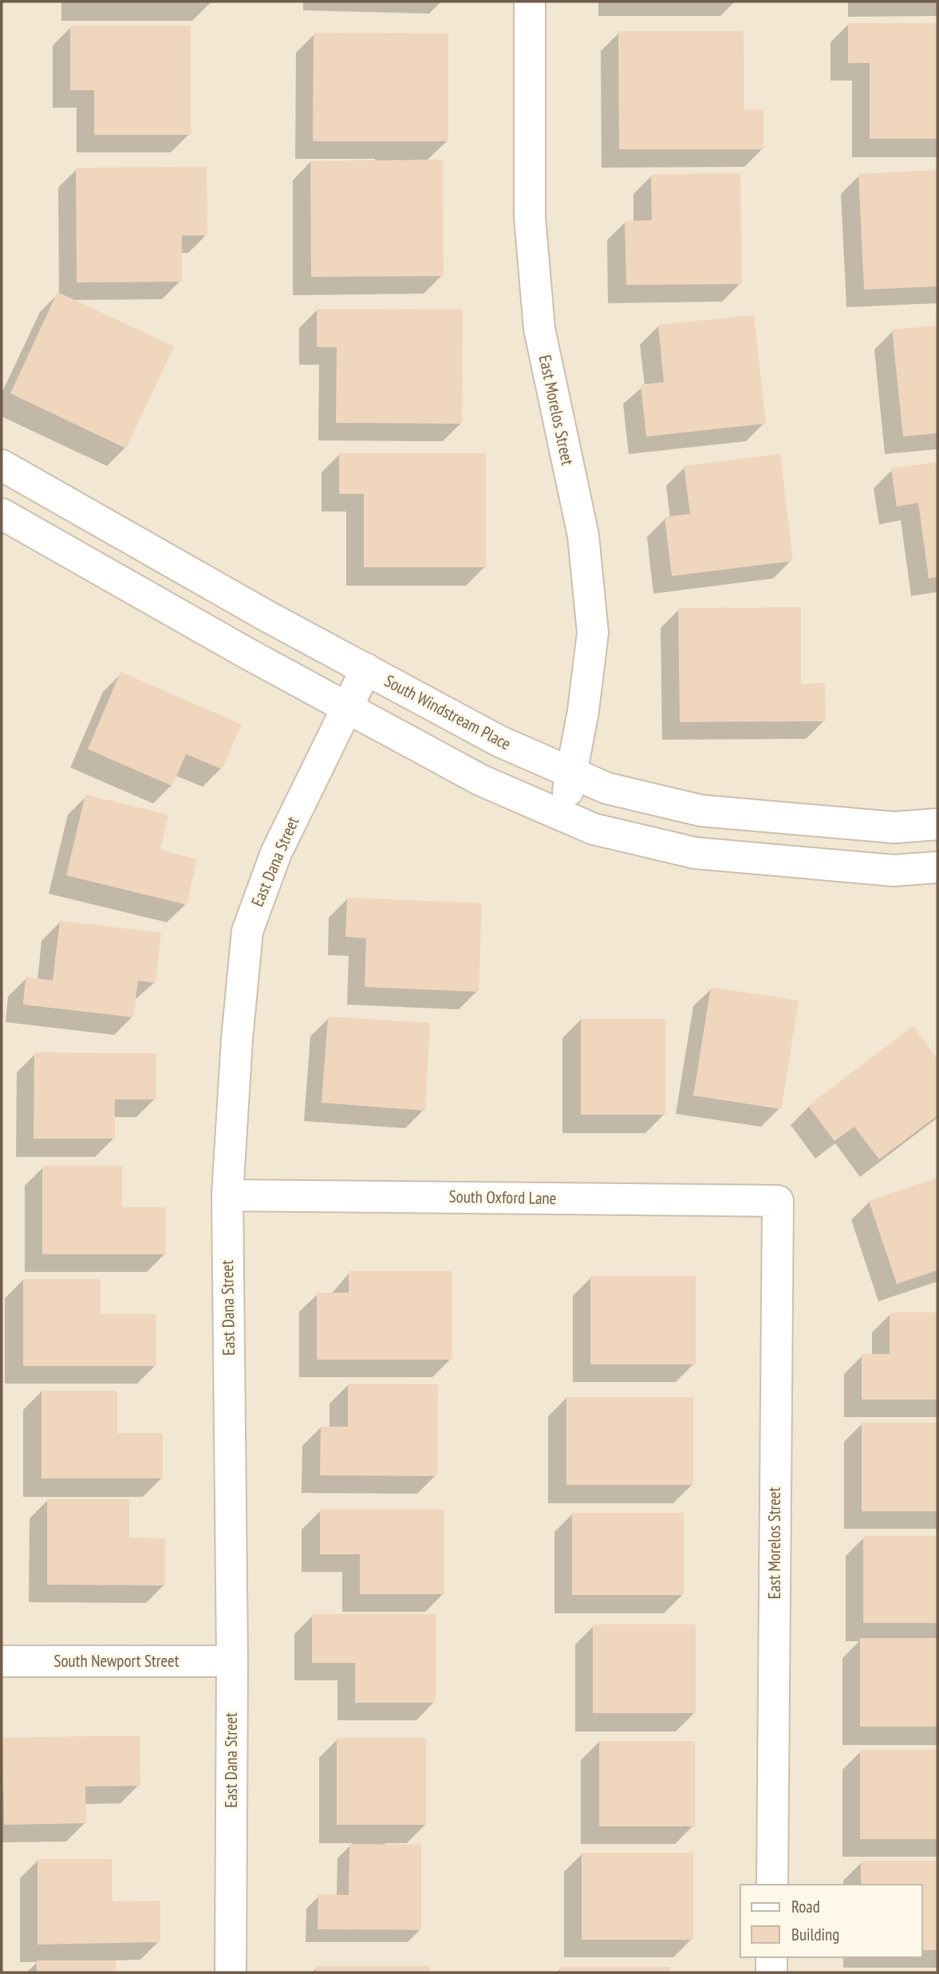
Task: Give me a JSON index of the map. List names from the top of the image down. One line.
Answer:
{"streets":{"street":["East Morelos Street","South Windstream Place","East Dana Street","South Oxford Lane","South Newport Street"]},"crossings":[["East Morelos Street","South Windstream Place"],["East Morelos Street","South Oxford Lane"],["South Windstream Place","East Dana Street"],["East Dana Street","South Oxford Lane"],["East Dana Street","South Newport Street"]],"legend":["Road","Building"]}
